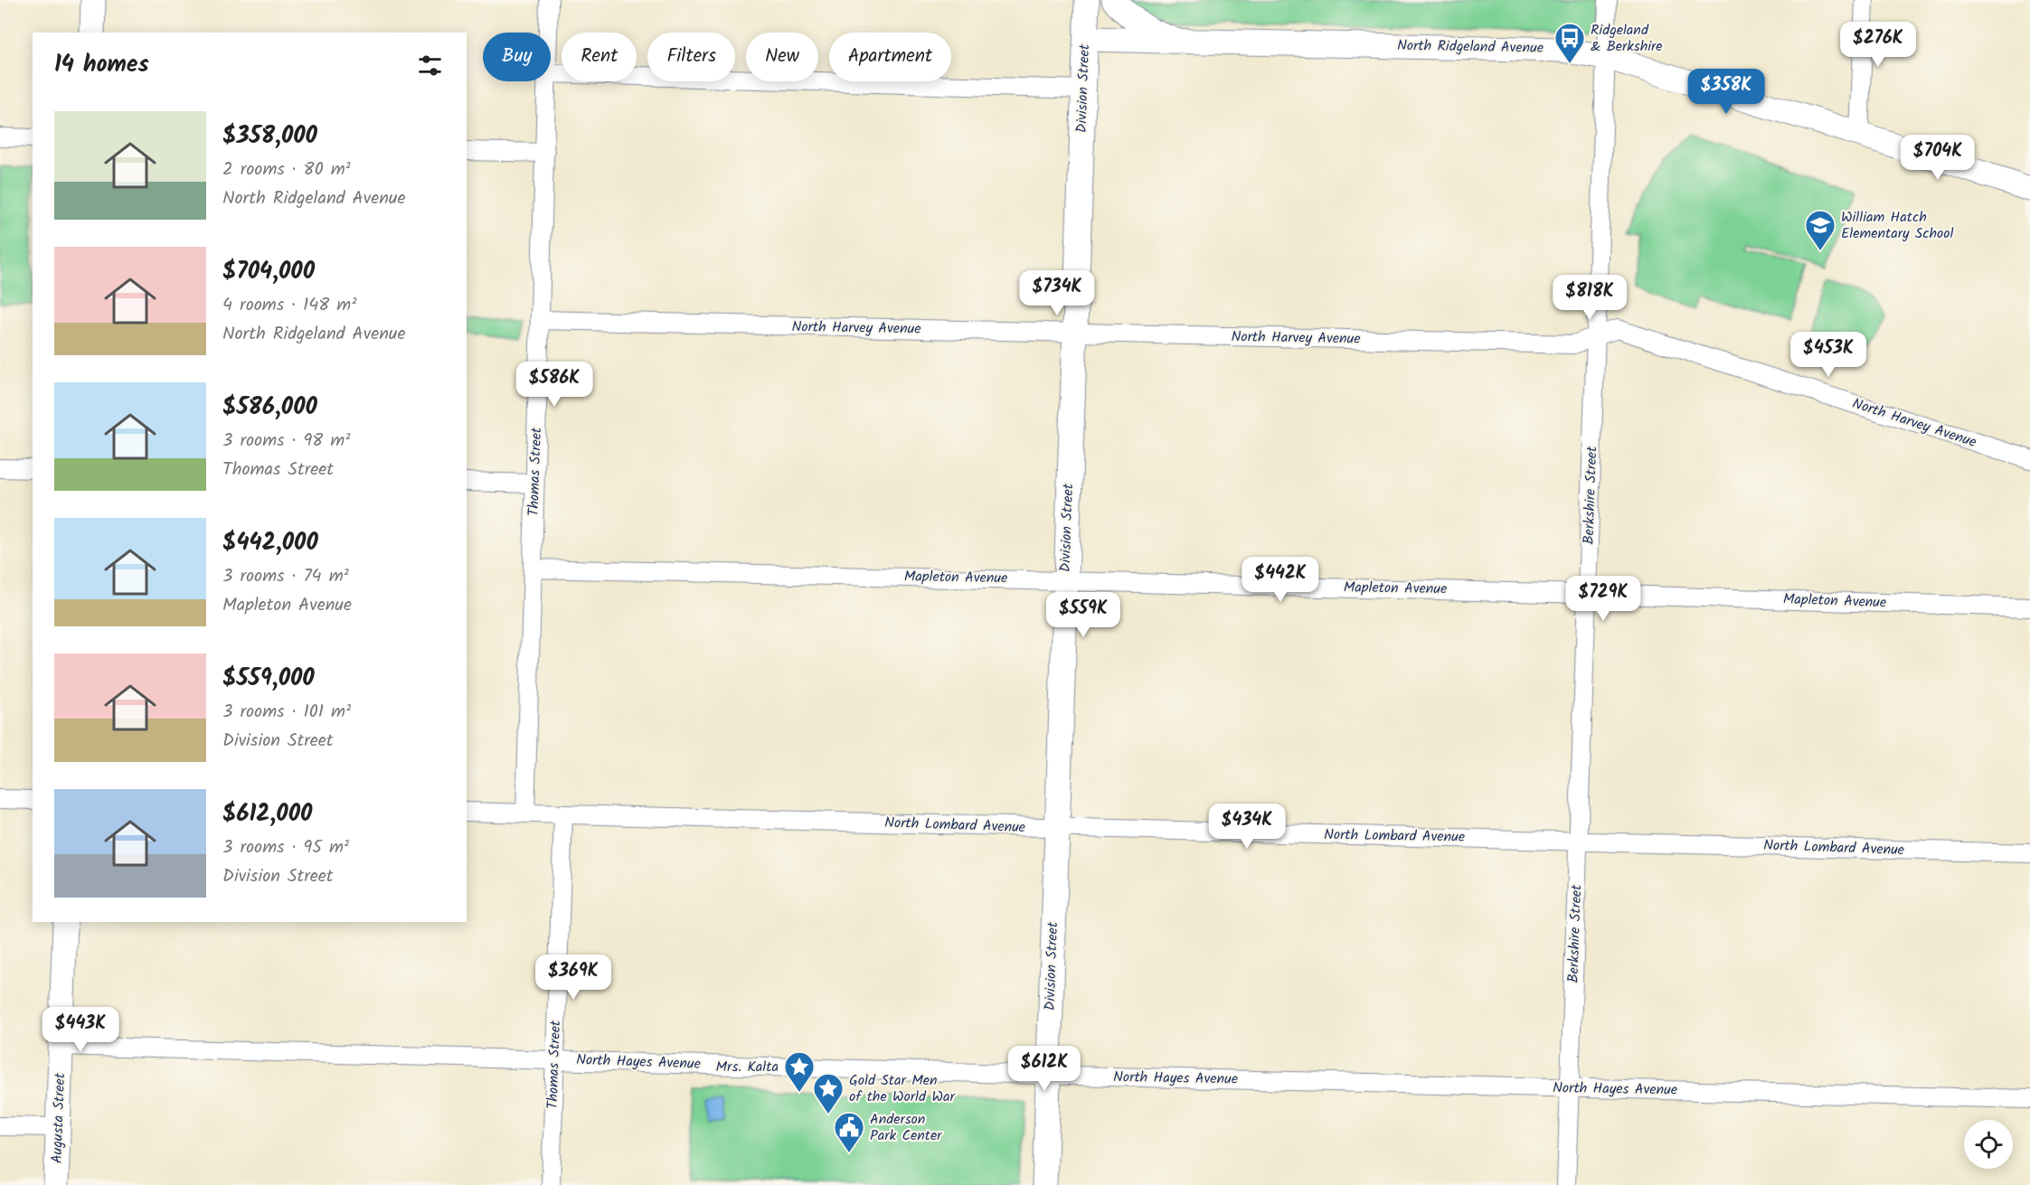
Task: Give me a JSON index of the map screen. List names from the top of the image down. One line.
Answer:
{"streets":{"street":["North Ridgeland Avenue","Division Street","North Harvey Avenue","Thomas Street","Berkshire Street","Mapleton Avenue","North Lombard Avenue","North Hayes Avenue","Augusta Street"]},"crossings":[["North Ridgeland Avenue","Division Street"],["North Ridgeland Avenue","Berkshire Street"],["Division Street","North Harvey Avenue"],["Division Street","Mapleton Avenue"],["Division Street","North Lombard Avenue"],["Division Street","North Hayes Avenue"],["North Harvey Avenue","Thomas Street"],["North Harvey Avenue","Berkshire Street"],["Thomas Street","Mapleton Avenue"],["Thomas Street","North Lombard Avenue"],["Thomas Street","North Hayes Avenue"],["Berkshire Street","Mapleton Avenue"],["Berkshire Street","North Lombard Avenue"],["Berkshire Street","North Hayes Avenue"],["North Hayes Avenue","Augusta Street"]],"places":{"bus stop":["Ridgeland & Berkshire"],"school or university":["William Hatch Elementary School"],"place":["Mrs. Kalta","Gold Star Men of the World War"],"public building":["Anderson Park Center"]},"page":{"price":["$276K","$358K","$704K","$734K","$818K","$453K","$586K","$442K","$729K","$559K","$434K","$369K","$443K","$612K"],"chip":["Buy","Rent","Filters","New","Apartment"],"heading":"14 homes","list":[{"name":"$358,000","note":"2 rooms · 80 m² · North Ridgeland Avenue"},{"name":"$704,000","note":"4 rooms · 148 m² · North Ridgeland Avenue"},{"name":"$586,000","note":"3 rooms · 98 m² · Thomas Street"},{"name":"$442,000","note":"3 rooms · 74 m² · Mapleton Avenue"},{"name":"$559,000","note":"3 rooms · 101 m² · Division Street"},{"name":"$612,000","note":"3 rooms · 95 m² · Division Street"}]}}
